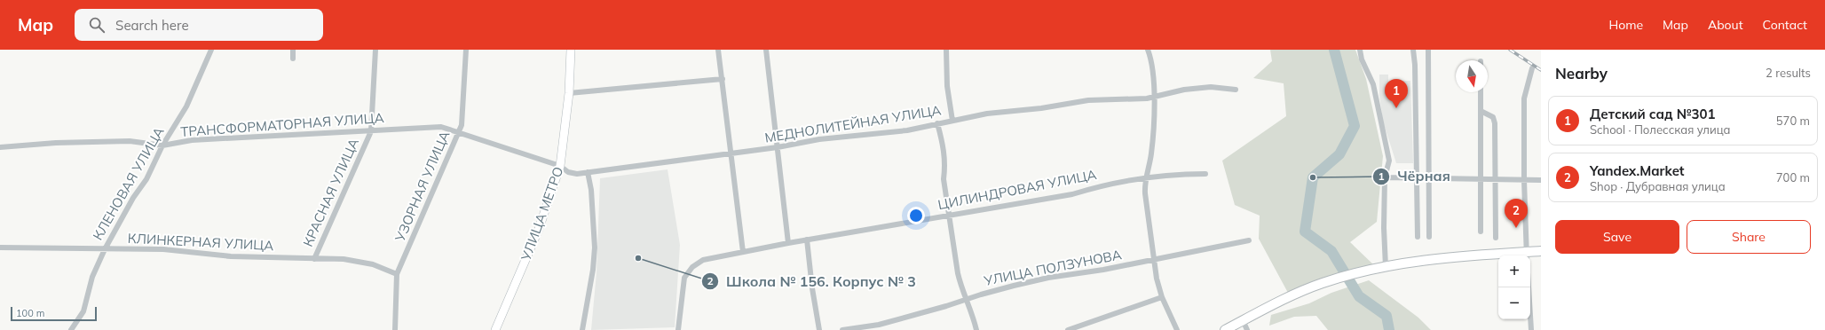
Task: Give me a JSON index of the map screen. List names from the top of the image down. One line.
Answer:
{"streets":{"street":["МЕДНОЛИТЕЙНАЯ УЛИЦА","ТРАНСФОРМАТОРНАЯ УЛИЦА","КЛЕНОВАЯ УЛИЦА","УЗОРНАЯ УЛИЦА","ЦИЛИНДРОВАЯ УЛИЦА","КРАСНАЯ УЛИЦА","УЛИЦА МЕТРО","КЛИНКЕРНАЯ УЛИЦА","УЛИЦА ПОЛЗУНОВА"]},"crossings":[["МЕДНОЛИТЕЙНАЯ УЛИЦА","ТРАНСФОРМАТОРНАЯ УЛИЦА"],["МЕДНОЛИТЕЙНАЯ УЛИЦА","УЛИЦА МЕТРО"],["ТРАНСФОРМАТОРНАЯ УЛИЦА","КЛЕНОВАЯ УЛИЦА"],["ТРАНСФОРМАТОРНАЯ УЛИЦА","УЗОРНАЯ УЛИЦА"],["ТРАНСФОРМАТОРНАЯ УЛИЦА","КРАСНАЯ УЛИЦА"],["ТРАНСФОРМАТОРНАЯ УЛИЦА","УЛИЦА МЕТРО"],["КЛЕНОВАЯ УЛИЦА","КЛИНКЕРНАЯ УЛИЦА"],["УЗОРНАЯ УЛИЦА","КЛИНКЕРНАЯ УЛИЦА"],["КРАСНАЯ УЛИЦА","КЛИНКЕРНАЯ УЛИЦА"]],"places":["Чёрная","Школа № 156. Корпус № 3"],"scale_bar":"100 m","north":"bottom","page":{"header":"Map","search":"Search here","nav":["Home","Map","About","Contact"],"heading":["Nearby","2 results"],"pins":["1","2"],"list":[{"mark":"1","name":"Детский сад №301","note":"School · Полесская улица","value":"570 m"},{"mark":"2","name":"Yandex.Market","note":"Shop · Дубравная улица","value":"700 m"}],"buttons":["Save","Share"],"map_buttons":["+","−"],"scale":"100 m"}}
